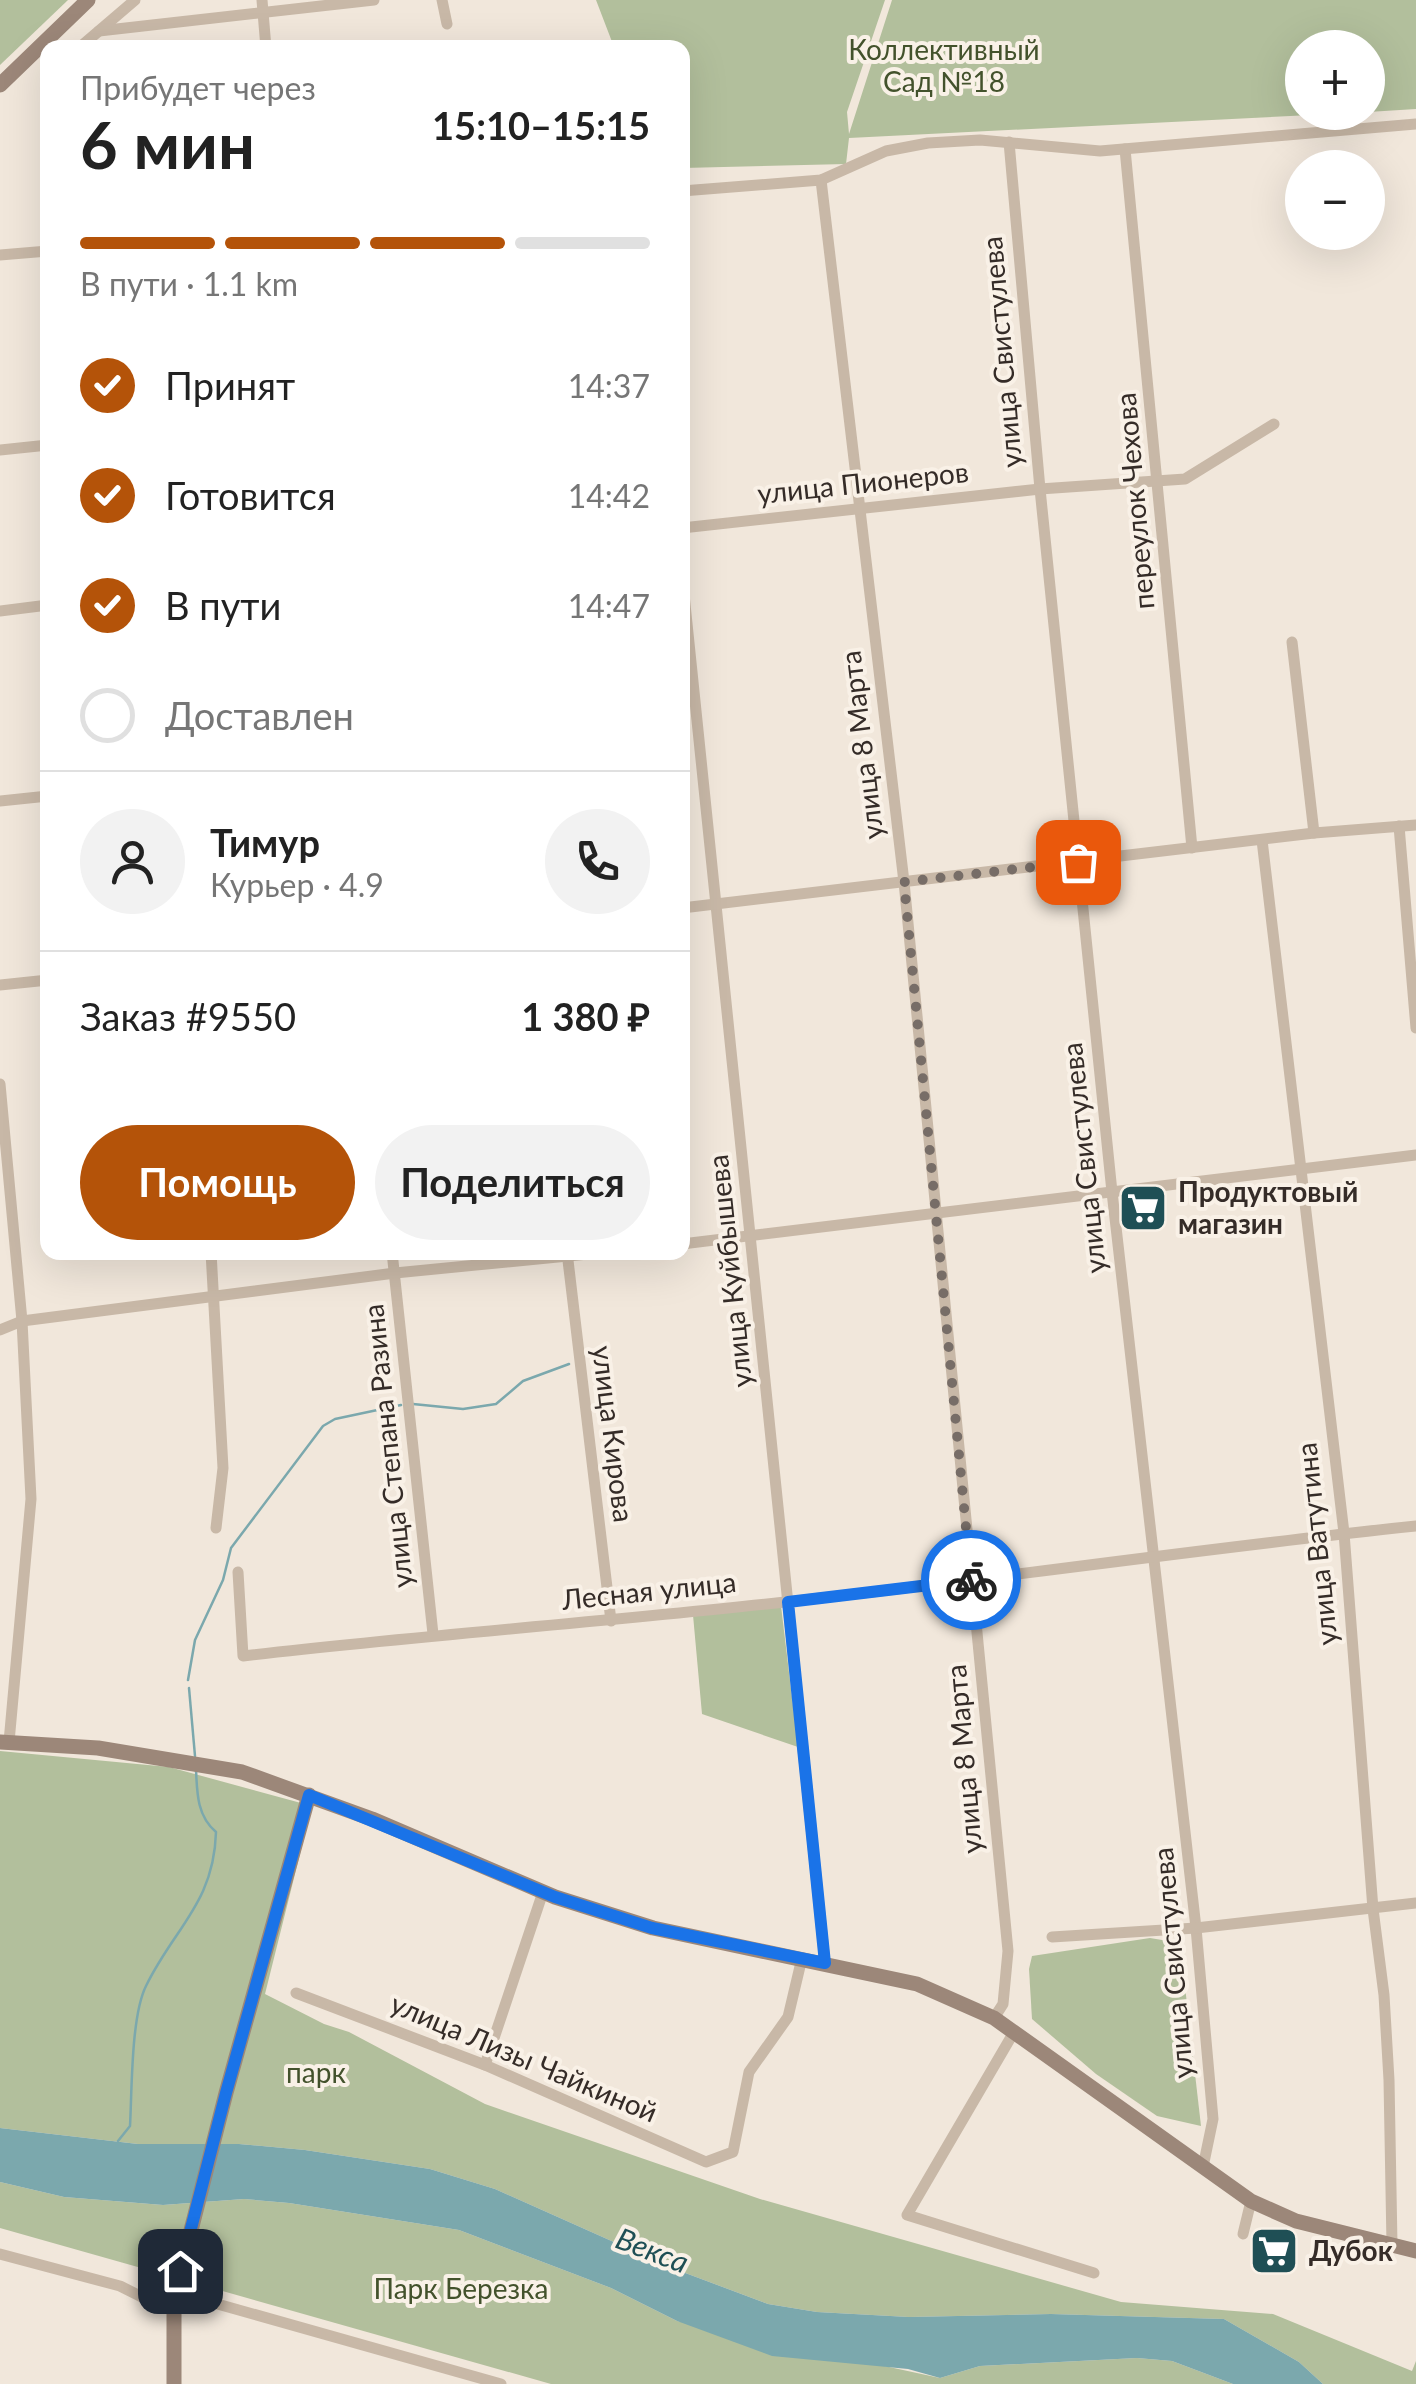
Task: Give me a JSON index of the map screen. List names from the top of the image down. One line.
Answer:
{"streets":{"street":["улица Свистулева","улица Пионеров","переулок Чехова","улица 8 Марта","улица Куйбышева","улица Кирова","улица Степана Разина","улица Ватутина","Лесная улица","улица Лизы Чайкиной"]},"crossings":[["улица Свистулева","улица Пионеров"],["улица Свистулева","Лесная улица"],["улица Пионеров","переулок Чехова"],["улица Пионеров","улица 8 Марта"],["улица 8 Марта","Лесная улица"],["улица Куйбышева","Лесная улица"],["улица Кирова","Лесная улица"],["улица Степана Разина","Лесная улица"],["улица Ватутина","Лесная улица"]],"water":["Векса"],"parks":["Коллективный Сад №18","парк","Парк Березка"],"places":{"supermarket":["Продуктовый магазин","Дубок"]},"page":{"map_buttons":["+","−"],"heading":["6 мин","Прибудет через","15:10–15:15"],"panel":["Тимур","Курьер · 4.9","Заказ #9550","1 380 ₽"],"bar":"В пути · 1.1 km","list":[["Принят","14:37"],["Готовится","14:42"],["В пути","14:47"],"Доставлен"],"buttons":["Помощь","Поделиться"]}}
